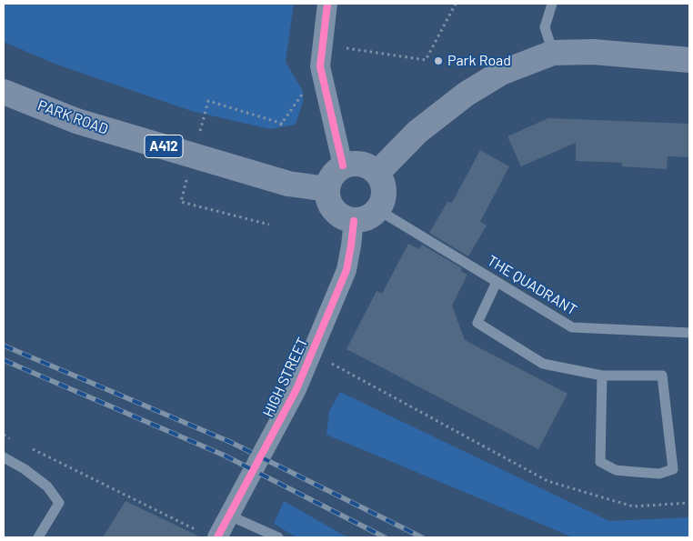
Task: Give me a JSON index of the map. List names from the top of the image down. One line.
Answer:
{"streets":{"main road":["PARK ROAD","A412"],"street":["HIGH STREET"],"lane":["THE QUADRANT"]},"crossings":[["PARK ROAD","THE QUADRANT"],["PARK ROAD","HIGH STREET"],["THE QUADRANT","HIGH STREET"]],"places":["Park Road"]}
